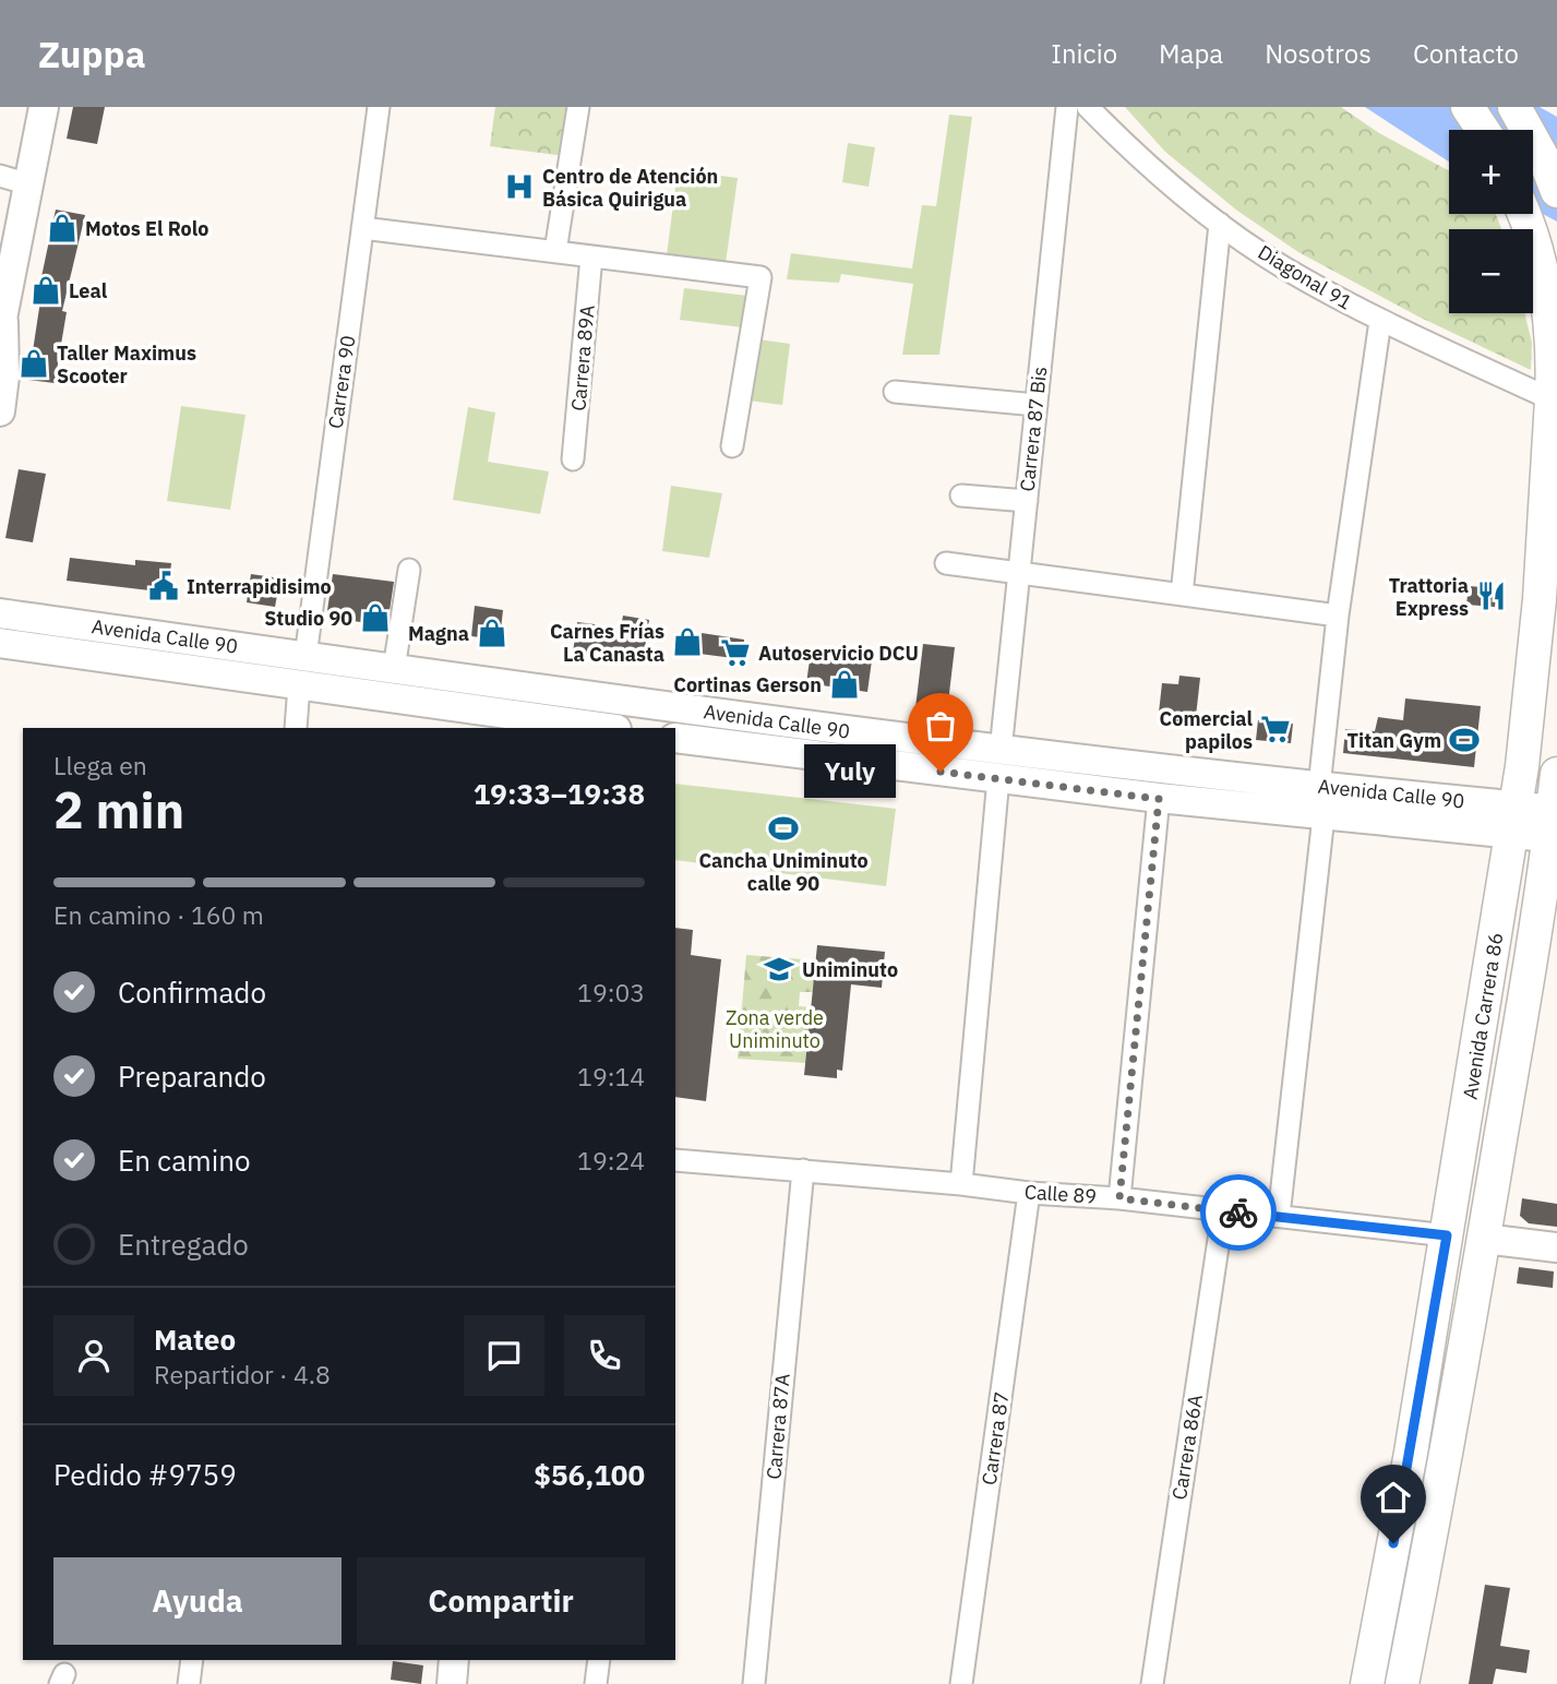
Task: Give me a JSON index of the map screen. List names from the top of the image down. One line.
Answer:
{"streets":{"main road":["Avenida Calle 90","Avenida Carrera 86"],"street":["Diagonal 91","Carrera 89A","Carrera 90","Carrera 87 Bis","Calle 89","Carrera 87A","Carrera 87","Carrera 86A"]},"crossings":[["Diagonal 91","Avenida Carrera 86"],["Carrera 90","Avenida Calle 90"],["Carrera 87 Bis","Avenida Calle 90"],["Carrera 87 Bis","Calle 89"],["Avenida Calle 90","Avenida Carrera 86"],["Avenida Carrera 86","Calle 89"],["Calle 89","Carrera 87A"],["Calle 89","Carrera 87"],["Calle 89","Carrera 86A"]],"parks":["Zona verde Uniminuto"],"places":{"hospital":["Centro de Atención Básica Quirigua"],"shop":["Motos El Rolo","Leal","Taller Maximus Scooter","Studio 90","Magna","Carnes Frías La Canasta","Cortinas Gerson"],"public building":["Interrapidisimo"],"restaurant":["Trattoria Express"],"supermarket":["Autoservicio DCU","Comercial papilos"],"sports":["Titan Gym","Cancha Uniminuto calle 90"],"other":["Yuly"],"school or university":["Uniminuto"]},"page":{"header":"Zuppa","nav":["Inicio","Mapa","Nosotros","Contacto"],"map_buttons":["+","−"],"heading":["2 min","Llega en","19:33–19:38"],"panel":["Mateo","Repartidor · 4.8","Pedido #9759","$56,100"],"bubble":"Yuly","bar":"En camino · 160 m","list":[["Confirmado","19:03"],["Preparando","19:14"],["En camino","19:24"],"Entregado"],"buttons":["Ayuda","Compartir"]}}
